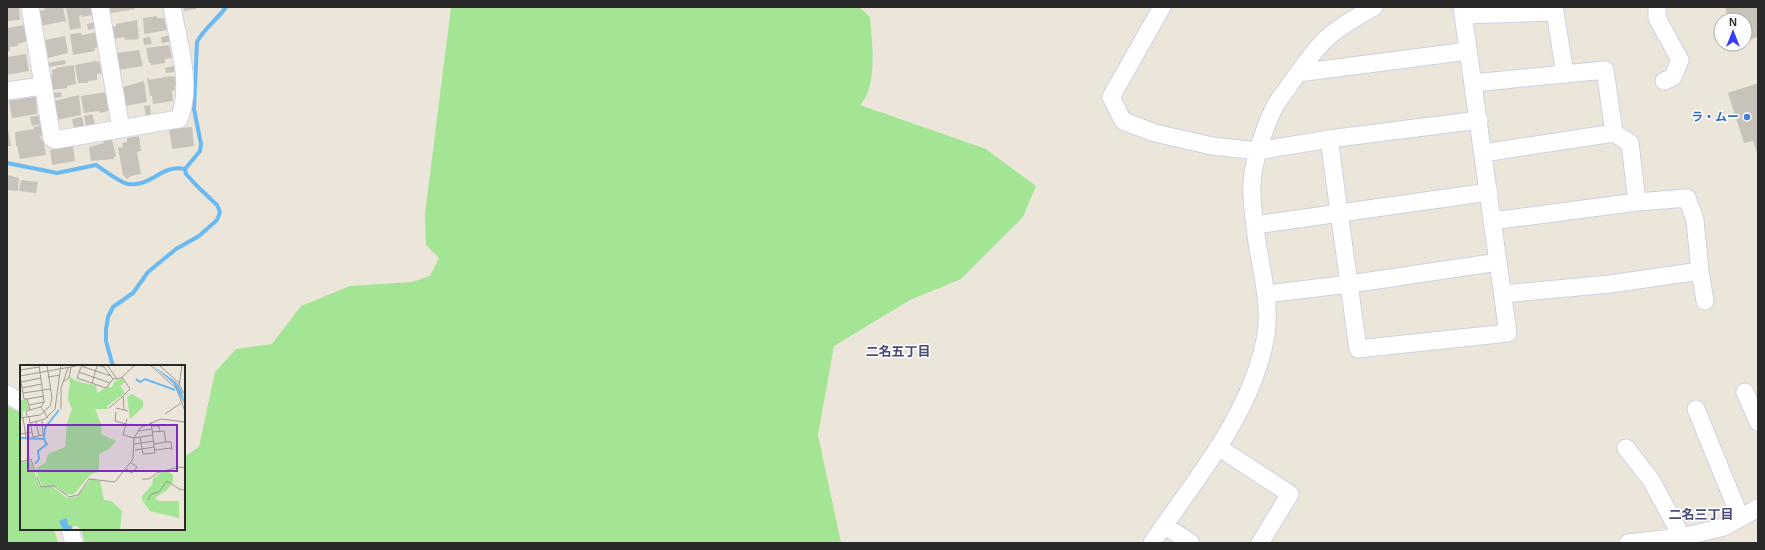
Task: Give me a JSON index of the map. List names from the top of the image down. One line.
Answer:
{"districts":["二名五丁目","二名三丁目"],"places":["ラ・ムー"],"north":"top"}
